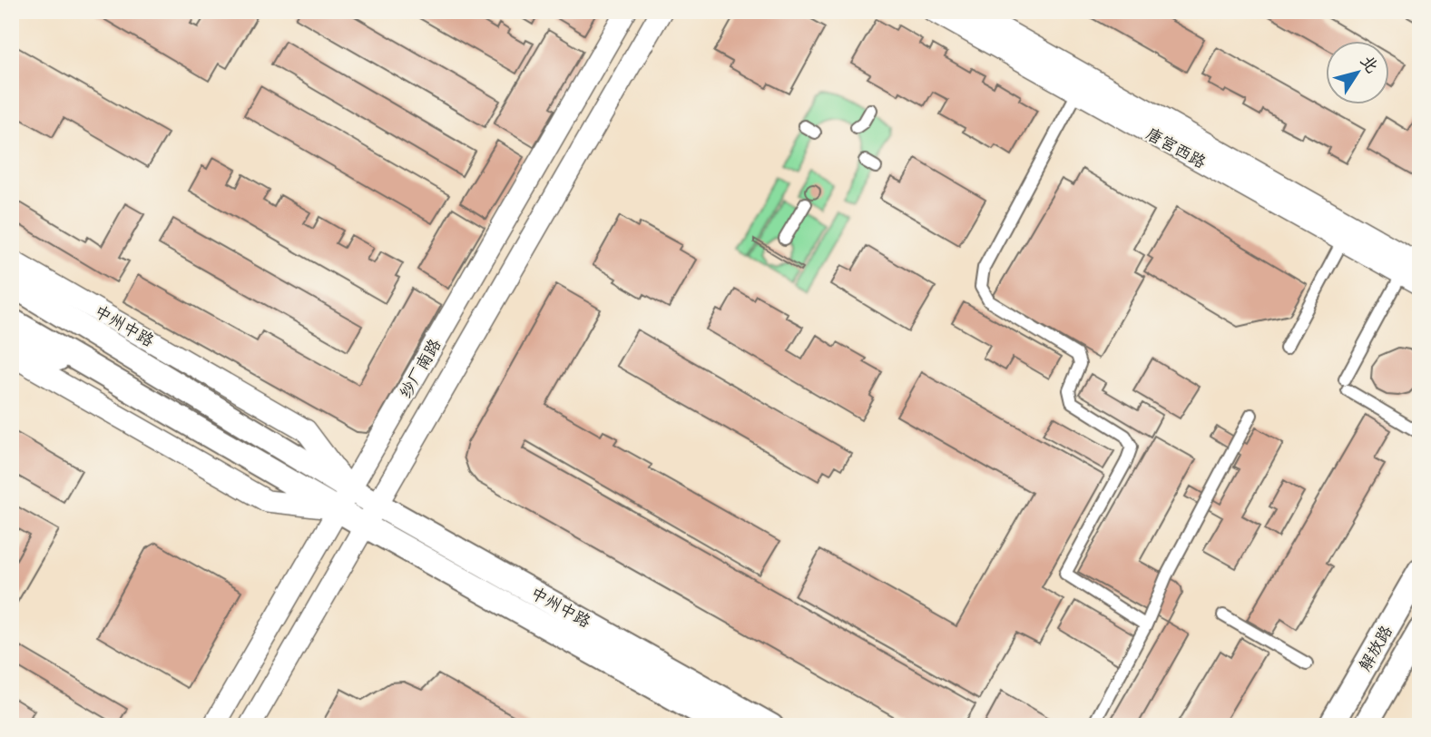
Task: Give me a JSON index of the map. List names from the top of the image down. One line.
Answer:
{"streets":{"main road":["唐宫西路","中州中路","纱厂南路","解放路"]},"crossings":[["中州中路","纱厂南路"]],"north":"top right"}
